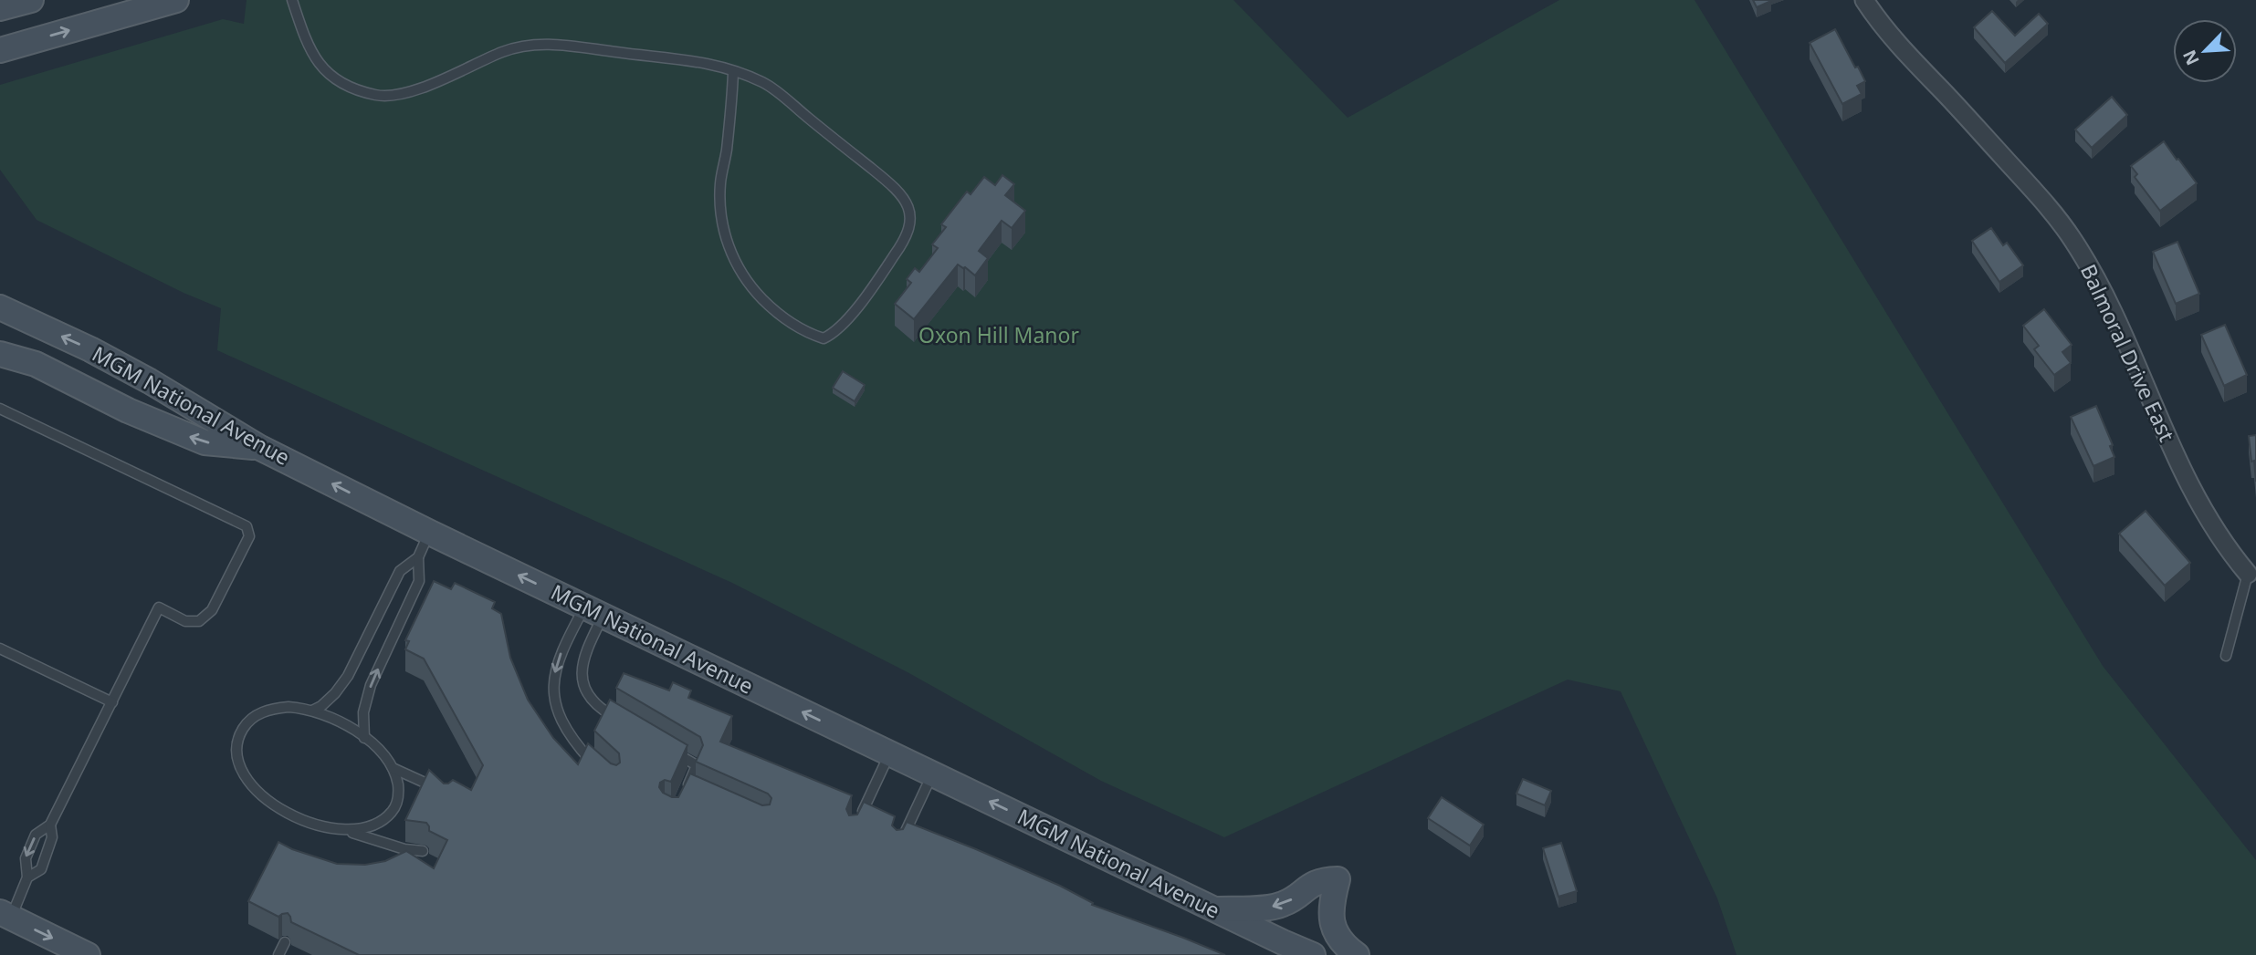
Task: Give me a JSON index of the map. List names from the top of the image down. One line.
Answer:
{"streets":{"main road":["MGM National Avenue"],"street":["Balmoral Drive East"]},"one_way":["MGM National Avenue"],"parks":["Oxon Hill Manor"],"north":"bottom left"}
